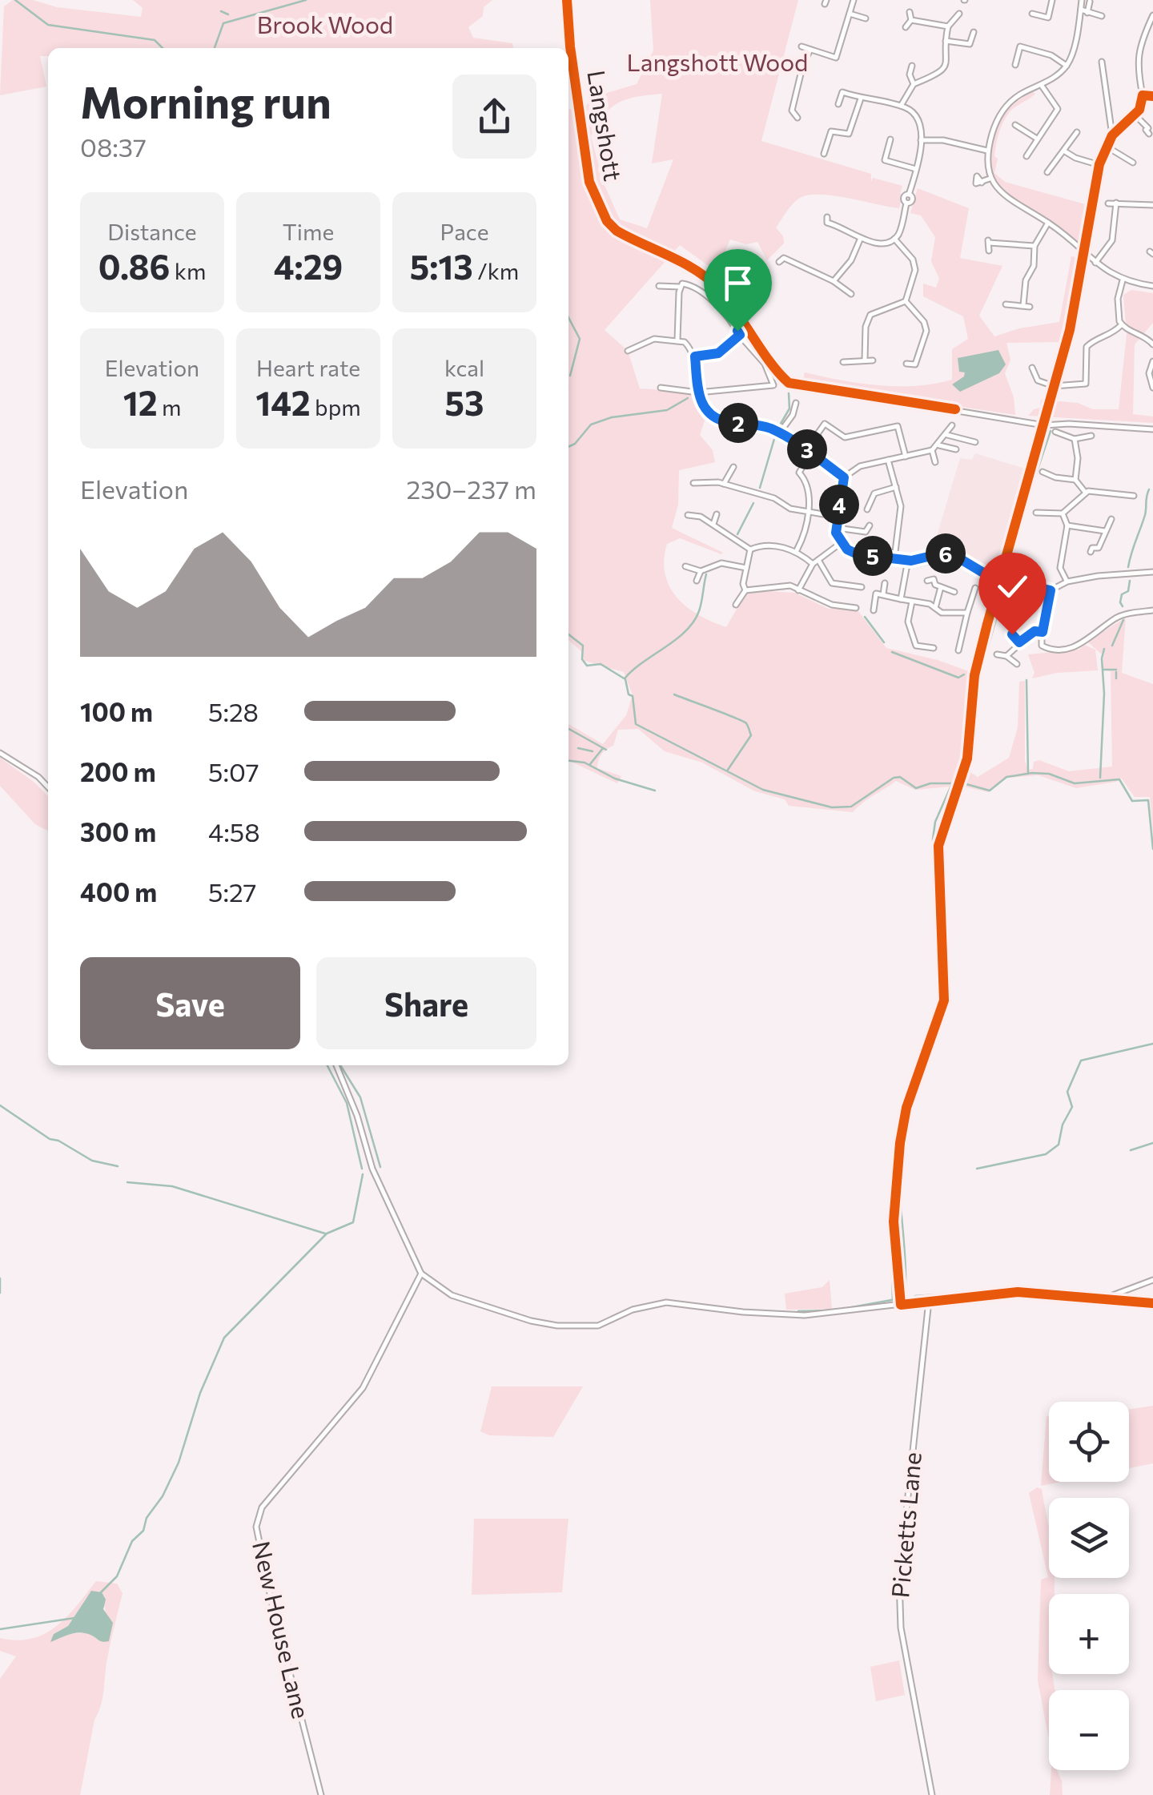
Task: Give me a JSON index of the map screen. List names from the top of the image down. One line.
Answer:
{"streets":{"street":["Langshott","Picketts Lane","New House Lane"]},"parks":["Brook Wood","Langshott Wood"],"page":{"heading":["Morning run","08:37"],"stats":[["Distance","0.86 km"],["Time","4:29"],["Pace","5:13 /km"],["Elevation","12 m"],["Heart rate","142 bpm"],["kcal","53"]],"pins":["2","3","4","6","5"],"chart":["Elevation","230–237 m"],"list":[{"name":"100 m","note":"5:28"},{"name":"200 m","note":"5:07"},{"name":"300 m","note":"4:58"},{"name":"400 m","note":"5:27"}],"buttons":["Save","Share"],"map_buttons":["+","−"]}}
